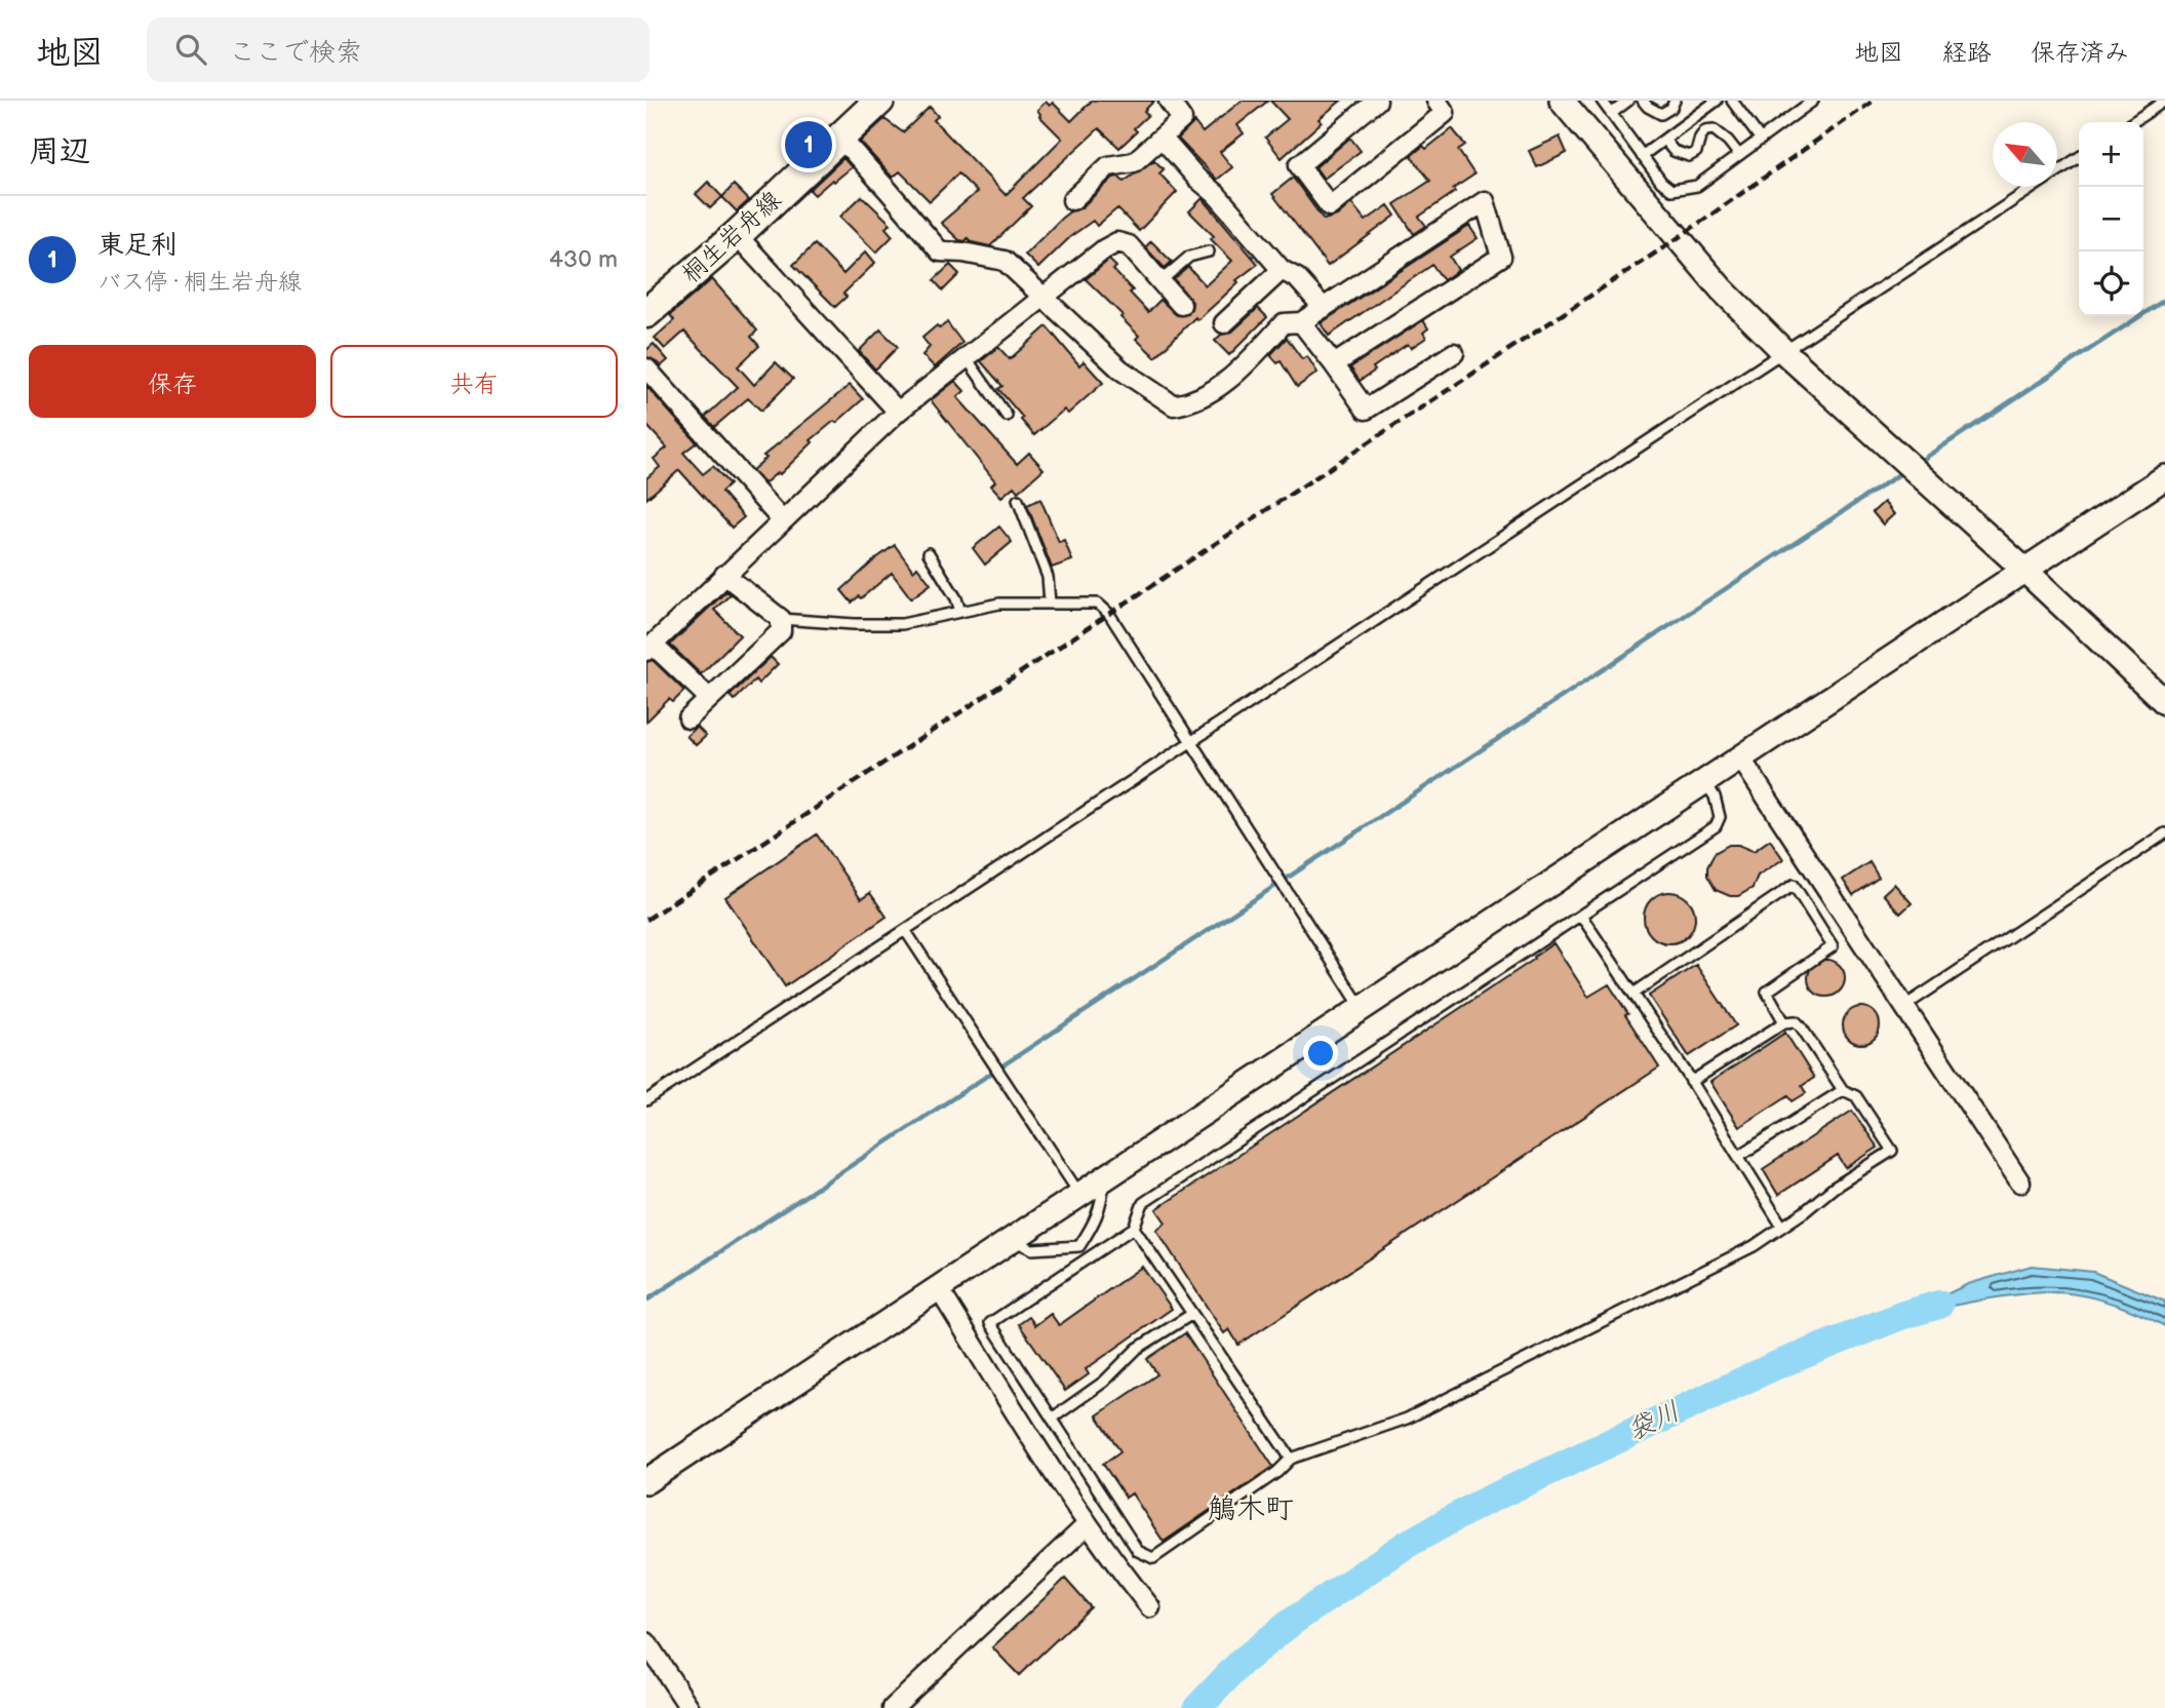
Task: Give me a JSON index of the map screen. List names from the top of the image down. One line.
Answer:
{"streets":{"main road":["桐生岩舟線"]},"districts":["鵤木町"],"water":["袋川"],"north":"top left","page":{"header":"地図","search":"ここで検索","nav":["地図","経路","保存済み"],"heading":"周辺","pins":"1","map_buttons":["+","−"],"list":[{"mark":"1","name":"東足利","note":"バス停 · 桐生岩舟線","value":"430 m"}],"buttons":["保存","共有"]}}
